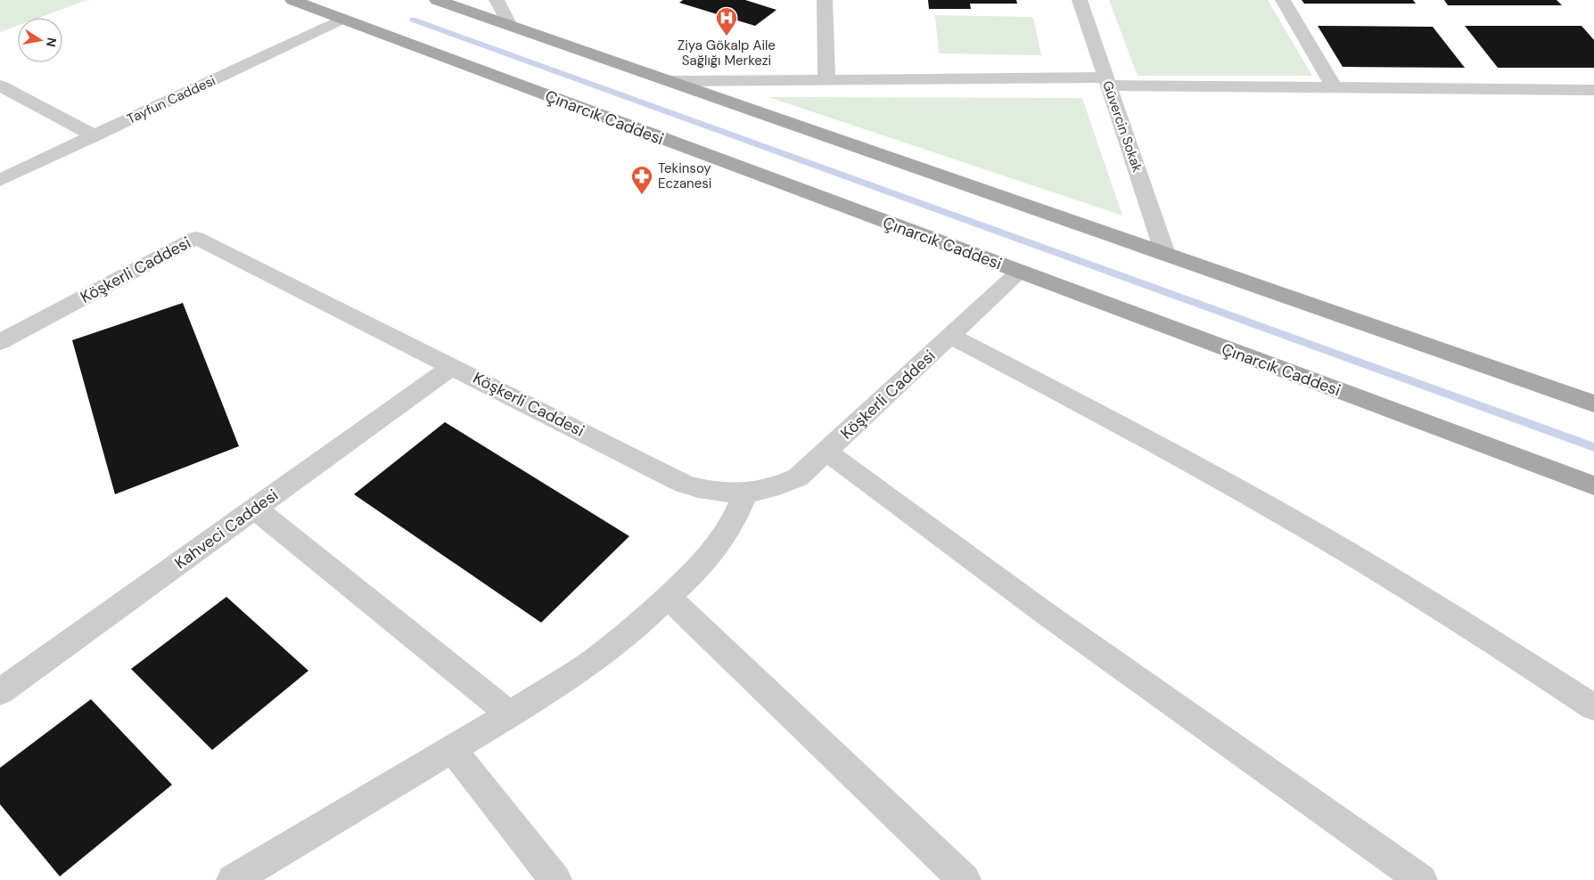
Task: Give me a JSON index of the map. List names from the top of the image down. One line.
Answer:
{"streets":{"main road":["Çınarcık Caddesi"],"street":["Tayfun Caddesi","Güvercin Sokak","Köşkerli Caddesi","Kahveci Caddesi"]},"crossings":[["Tayfun Caddesi","Çınarcık Caddesi"],["Çınarcık Caddesi","Köşkerli Caddesi"],["Köşkerli Caddesi","Kahveci Caddesi"]],"places":{"hospital":["Ziya Gökalp Aile Sağlığı Merkezi"],"pharmacy":["Tekinsoy Eczanesi"]},"north":"right"}
